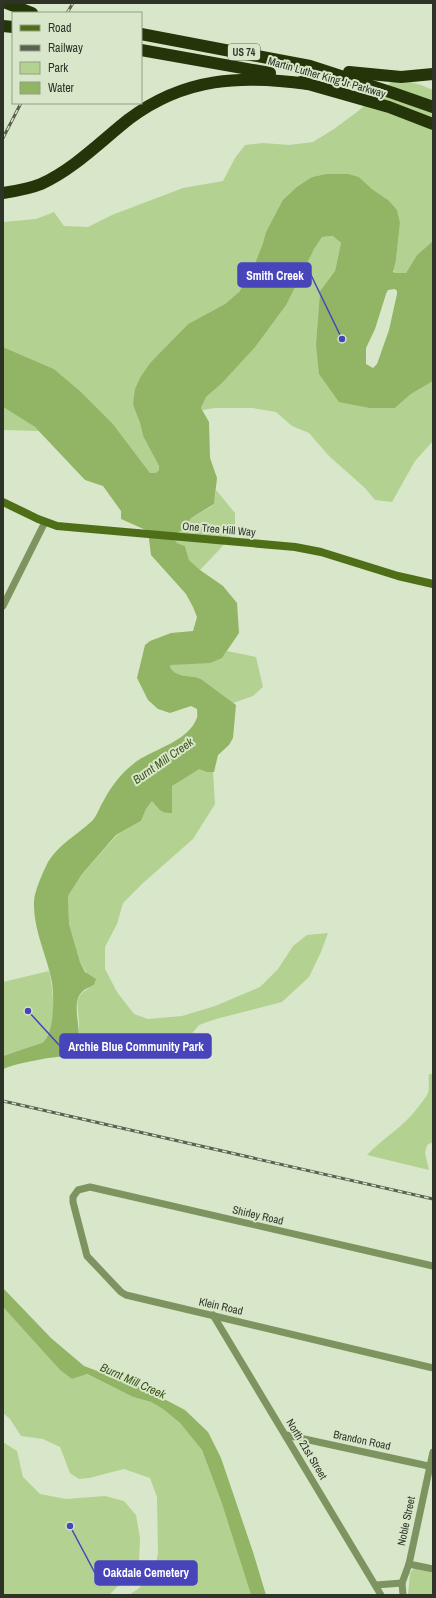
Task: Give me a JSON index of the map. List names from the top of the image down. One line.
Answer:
{"streets":{"highway":["US 74","Martin Luther King Jr Parkway"],"street":["One Tree Hill Way","Shirley Road","Klein Road","Brandon Road","North 21st Street","Noble Street"]},"crossings":[["Shirley Road","Klein Road"],["Klein Road","North 21st Street"],["Brandon Road","North 21st Street"],["Brandon Road","Noble Street"]],"water":["Burnt Mill Creek"],"places":["Smith Creek","Archie Blue Community Park","Oakdale Cemetery"],"legend":["Road","Railway","Park","Water"]}
